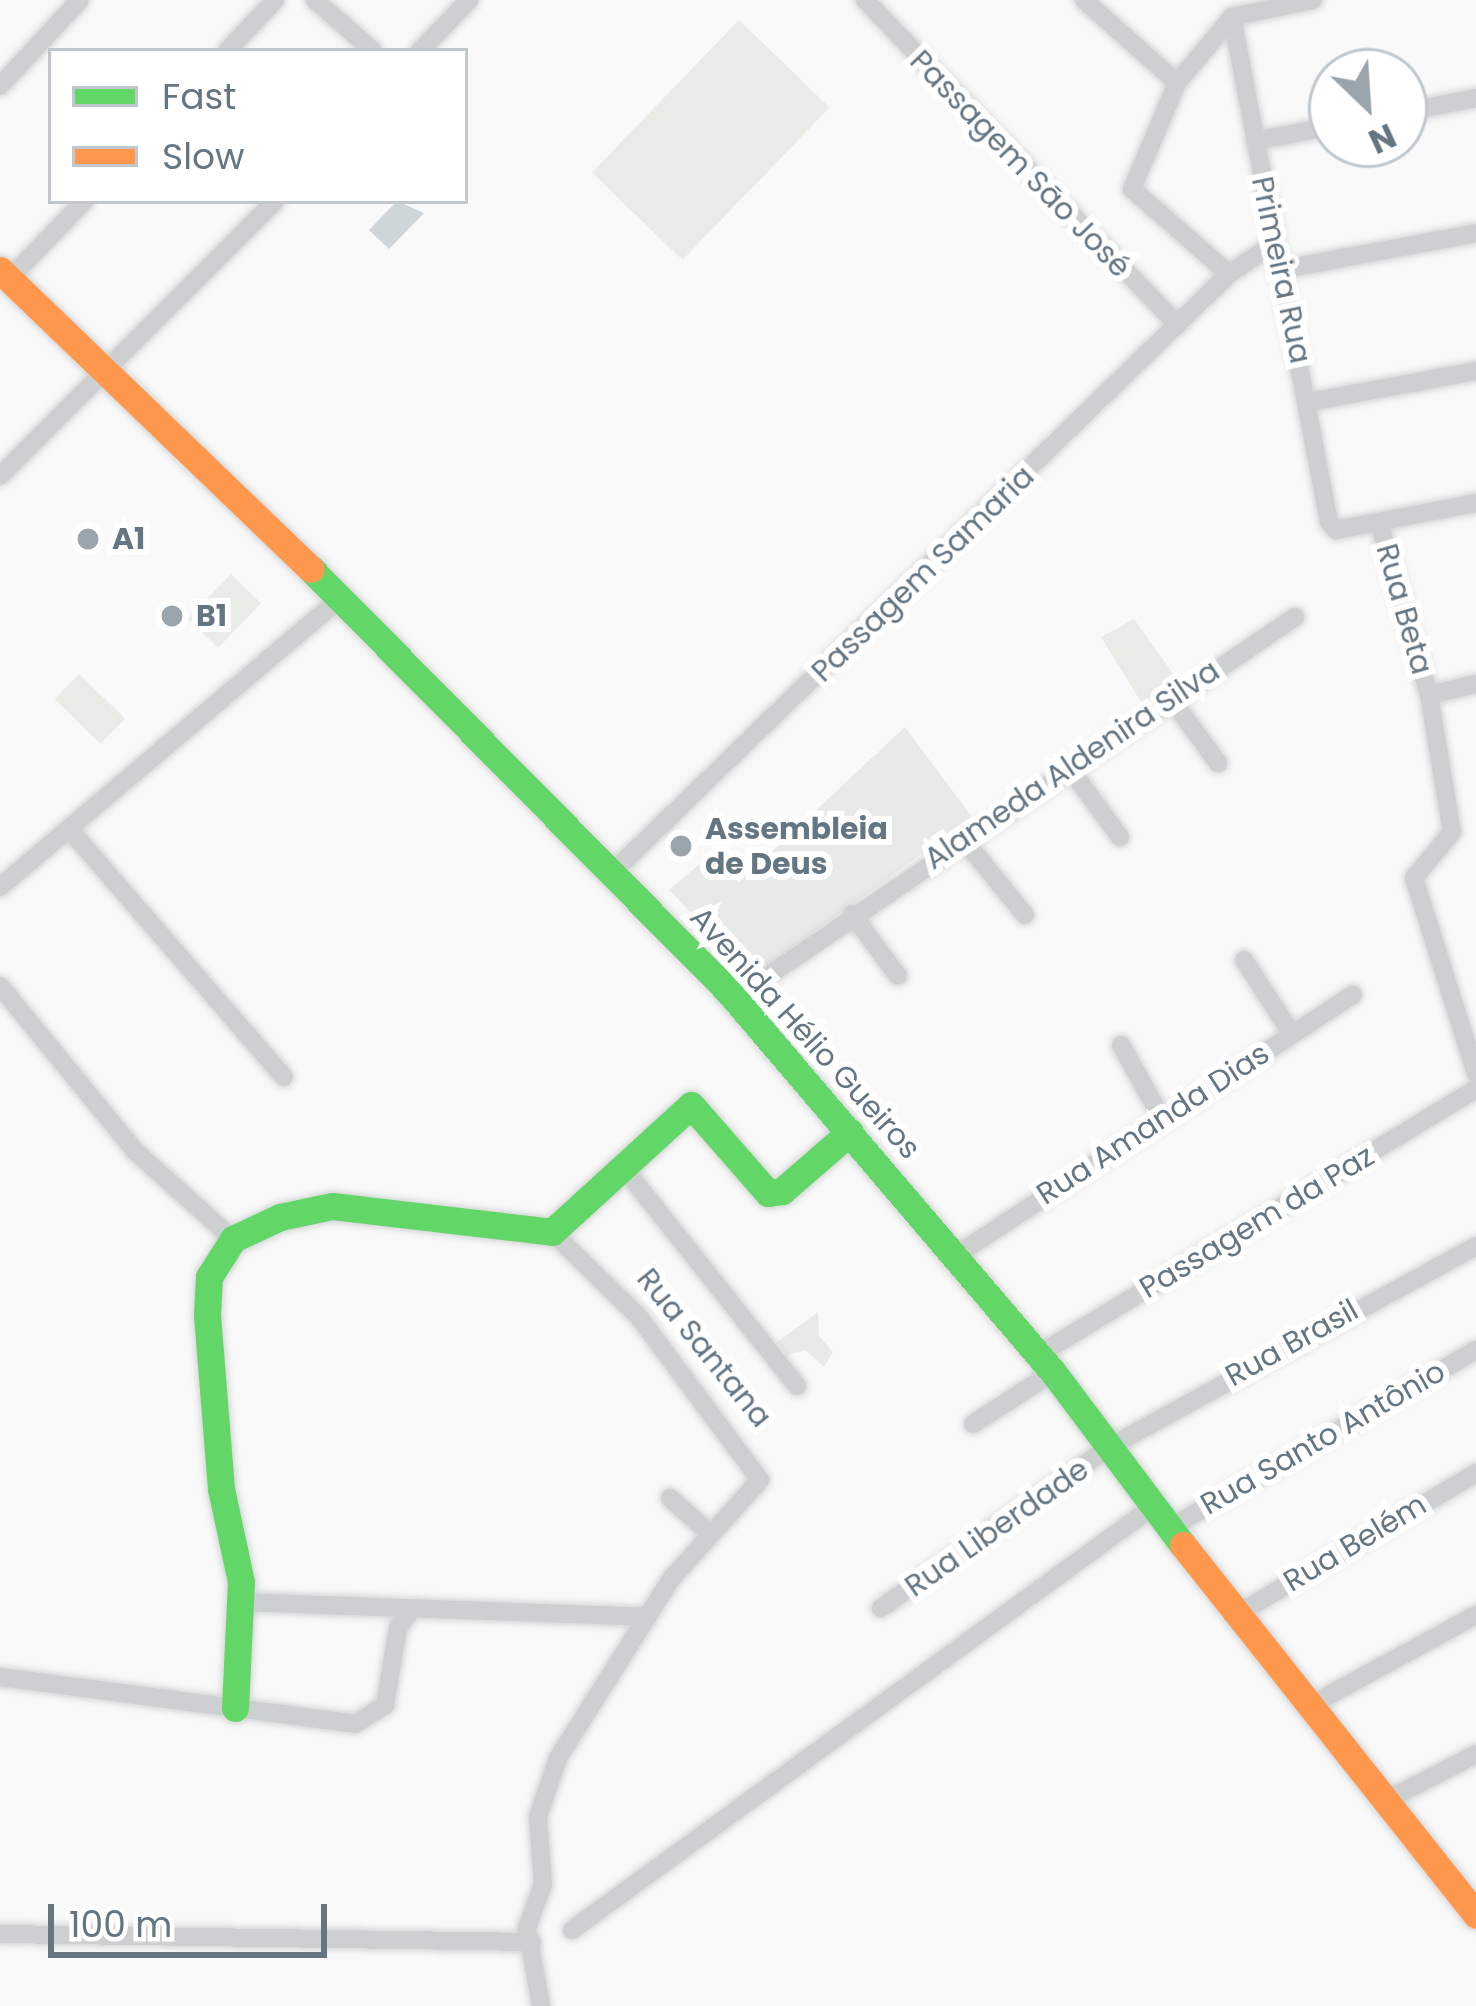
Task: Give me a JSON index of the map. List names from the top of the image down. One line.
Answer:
{"streets":{"main road":["Avenida Hélio Gueiros"],"street":["Passagem São José","Primeira Rua","Passagem Samaria","Rua Beta","Alameda Aldenira Silva","Rua Amanda Dias","Passagem da Paz","Rua Brasil","Rua Santana","Rua Santo Antônio","Rua Liberdade","Rua Belém"]},"crossings":[["Passagem São José","Passagem Samaria"],["Primeira Rua","Passagem Samaria"],["Primeira Rua","Rua Beta"],["Passagem Samaria","Avenida Hélio Gueiros"],["Alameda Aldenira Silva","Avenida Hélio Gueiros"],["Avenida Hélio Gueiros","Rua Amanda Dias"],["Avenida Hélio Gueiros","Passagem da Paz"],["Avenida Hélio Gueiros","Rua Brasil"],["Avenida Hélio Gueiros","Rua Santo Antônio"],["Avenida Hélio Gueiros","Rua Liberdade"],["Avenida Hélio Gueiros","Rua Belém"],["Rua Brasil","Rua Liberdade"]],"places":["A1","B1","Assembleia de Deus"],"legend":["Fast","Slow"],"scale_bar":"100 m","north":"bottom right"}
